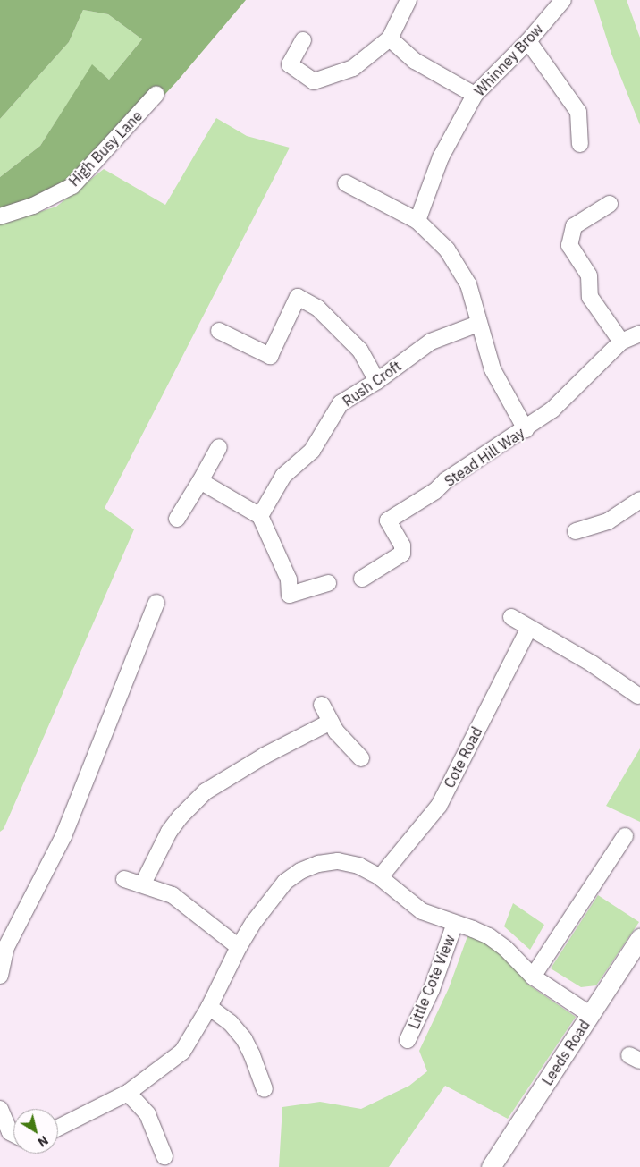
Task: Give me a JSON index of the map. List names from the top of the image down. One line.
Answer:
{"streets":{"main road":["Leeds Road"],"street":["Whinney Brow","High Busy Lane","Rush Croft","Stead Hill Way","Cote Road","Little Cote View"]},"north":"bottom right"}
